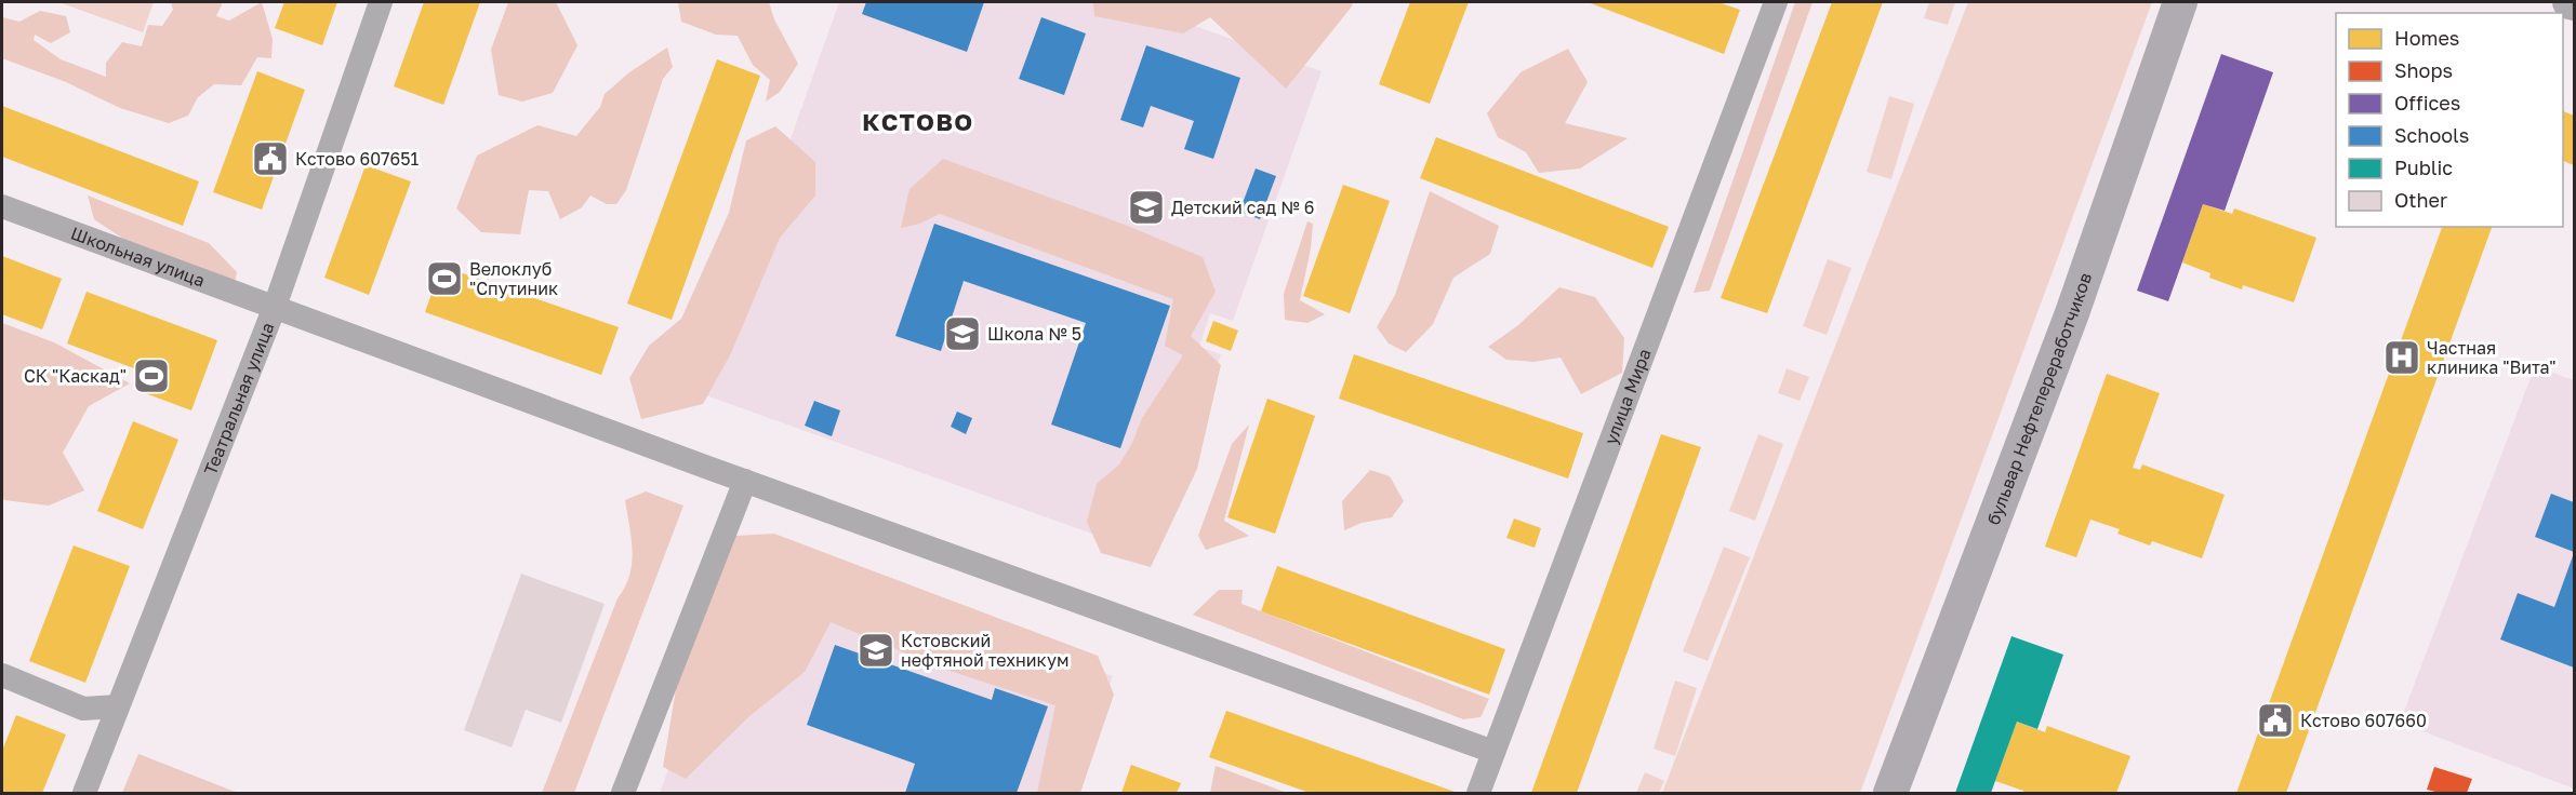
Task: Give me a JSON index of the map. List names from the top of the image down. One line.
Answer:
{"streets":{"street":["Школьная улица","улица Мира","бульвар Нефтепереработчиков","Театральная улица"]},"crossings":[["Школьная улица","улица Мира"],["Школьная улица","Театральная улица"]],"districts":["КСТОВО"],"places":{"public building":["Кстово 607651","Кстово 607660"],"school or university":["Детский сад № 6","Школа № 5","Кстовский нефтяной техникум"],"sports":["Велоклуб \"Спутиник","СК \"Каскад\""],"hospital":["Чаcтная клиника \"Вита\""]},"legend":["Homes","Shops","Offices","Schools","Public","Other"]}
